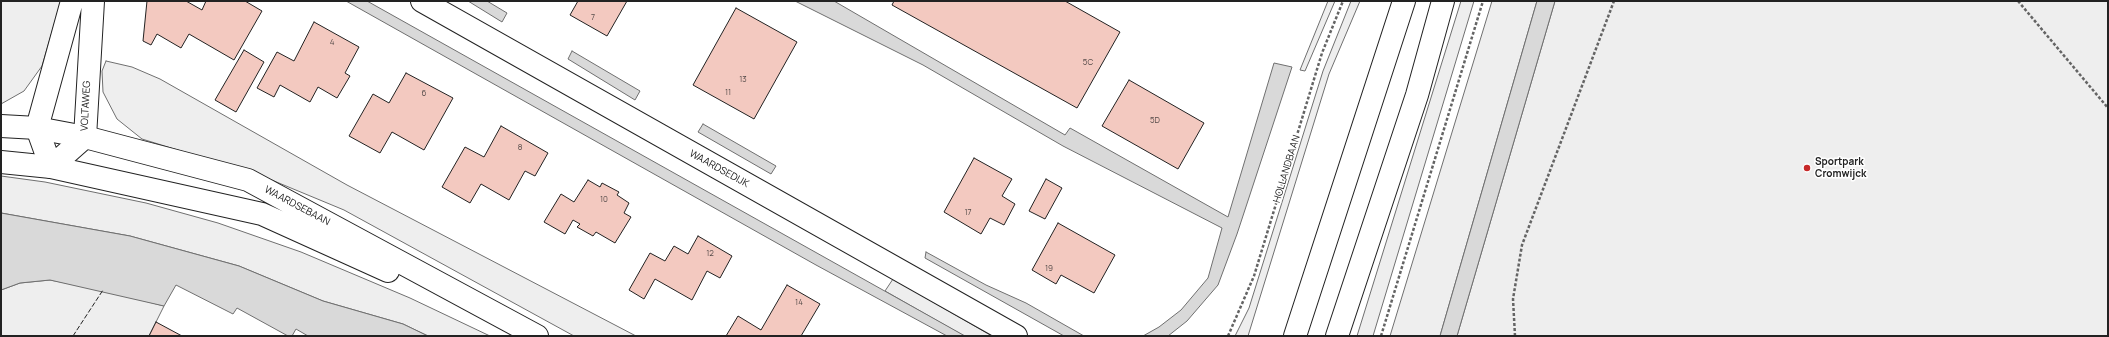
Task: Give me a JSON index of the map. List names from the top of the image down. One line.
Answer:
{"streets":{"main road":["VOLTAWEG","WAARDSEDIJK","WAARDSEBAAN"],"path":["HOLLANDBAAN"]},"crossings":[["VOLTAWEG","WAARDSEBAAN"]],"places":["Sportpark Cromwijck"],"house_numbers":["7","4","5C","13","11","6","5D","8","10","17","12","19","14"]}
